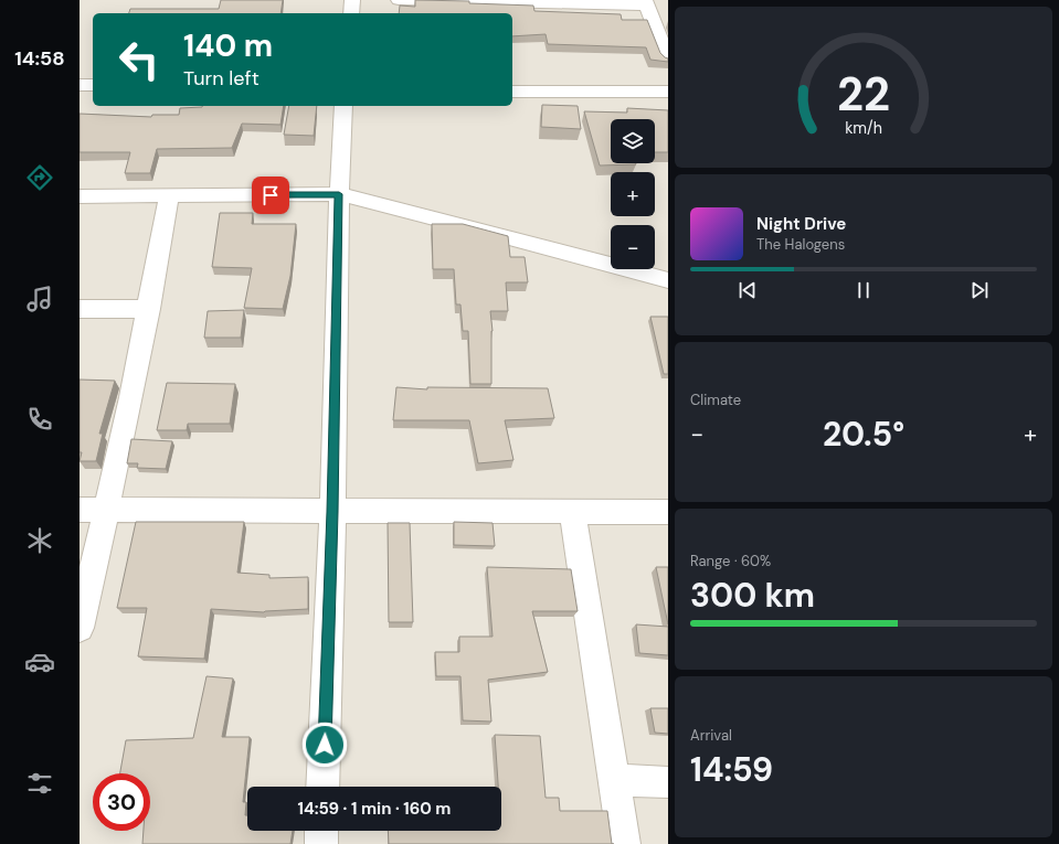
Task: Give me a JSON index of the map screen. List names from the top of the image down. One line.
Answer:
{"page":{"tabs":"14:58","turn":["140 m","Turn left"],"map_buttons":["+","−"],"song":["Night Drive","The Halogens"],"tile":["Climate",["Range · 60%","300 km"],["Arrival","14:59"]],"heat":["−","20.5°","+"],"limit":"30","trip":"14:59 · 1 min · 160 m","gauge":["22","km/h"]}}
